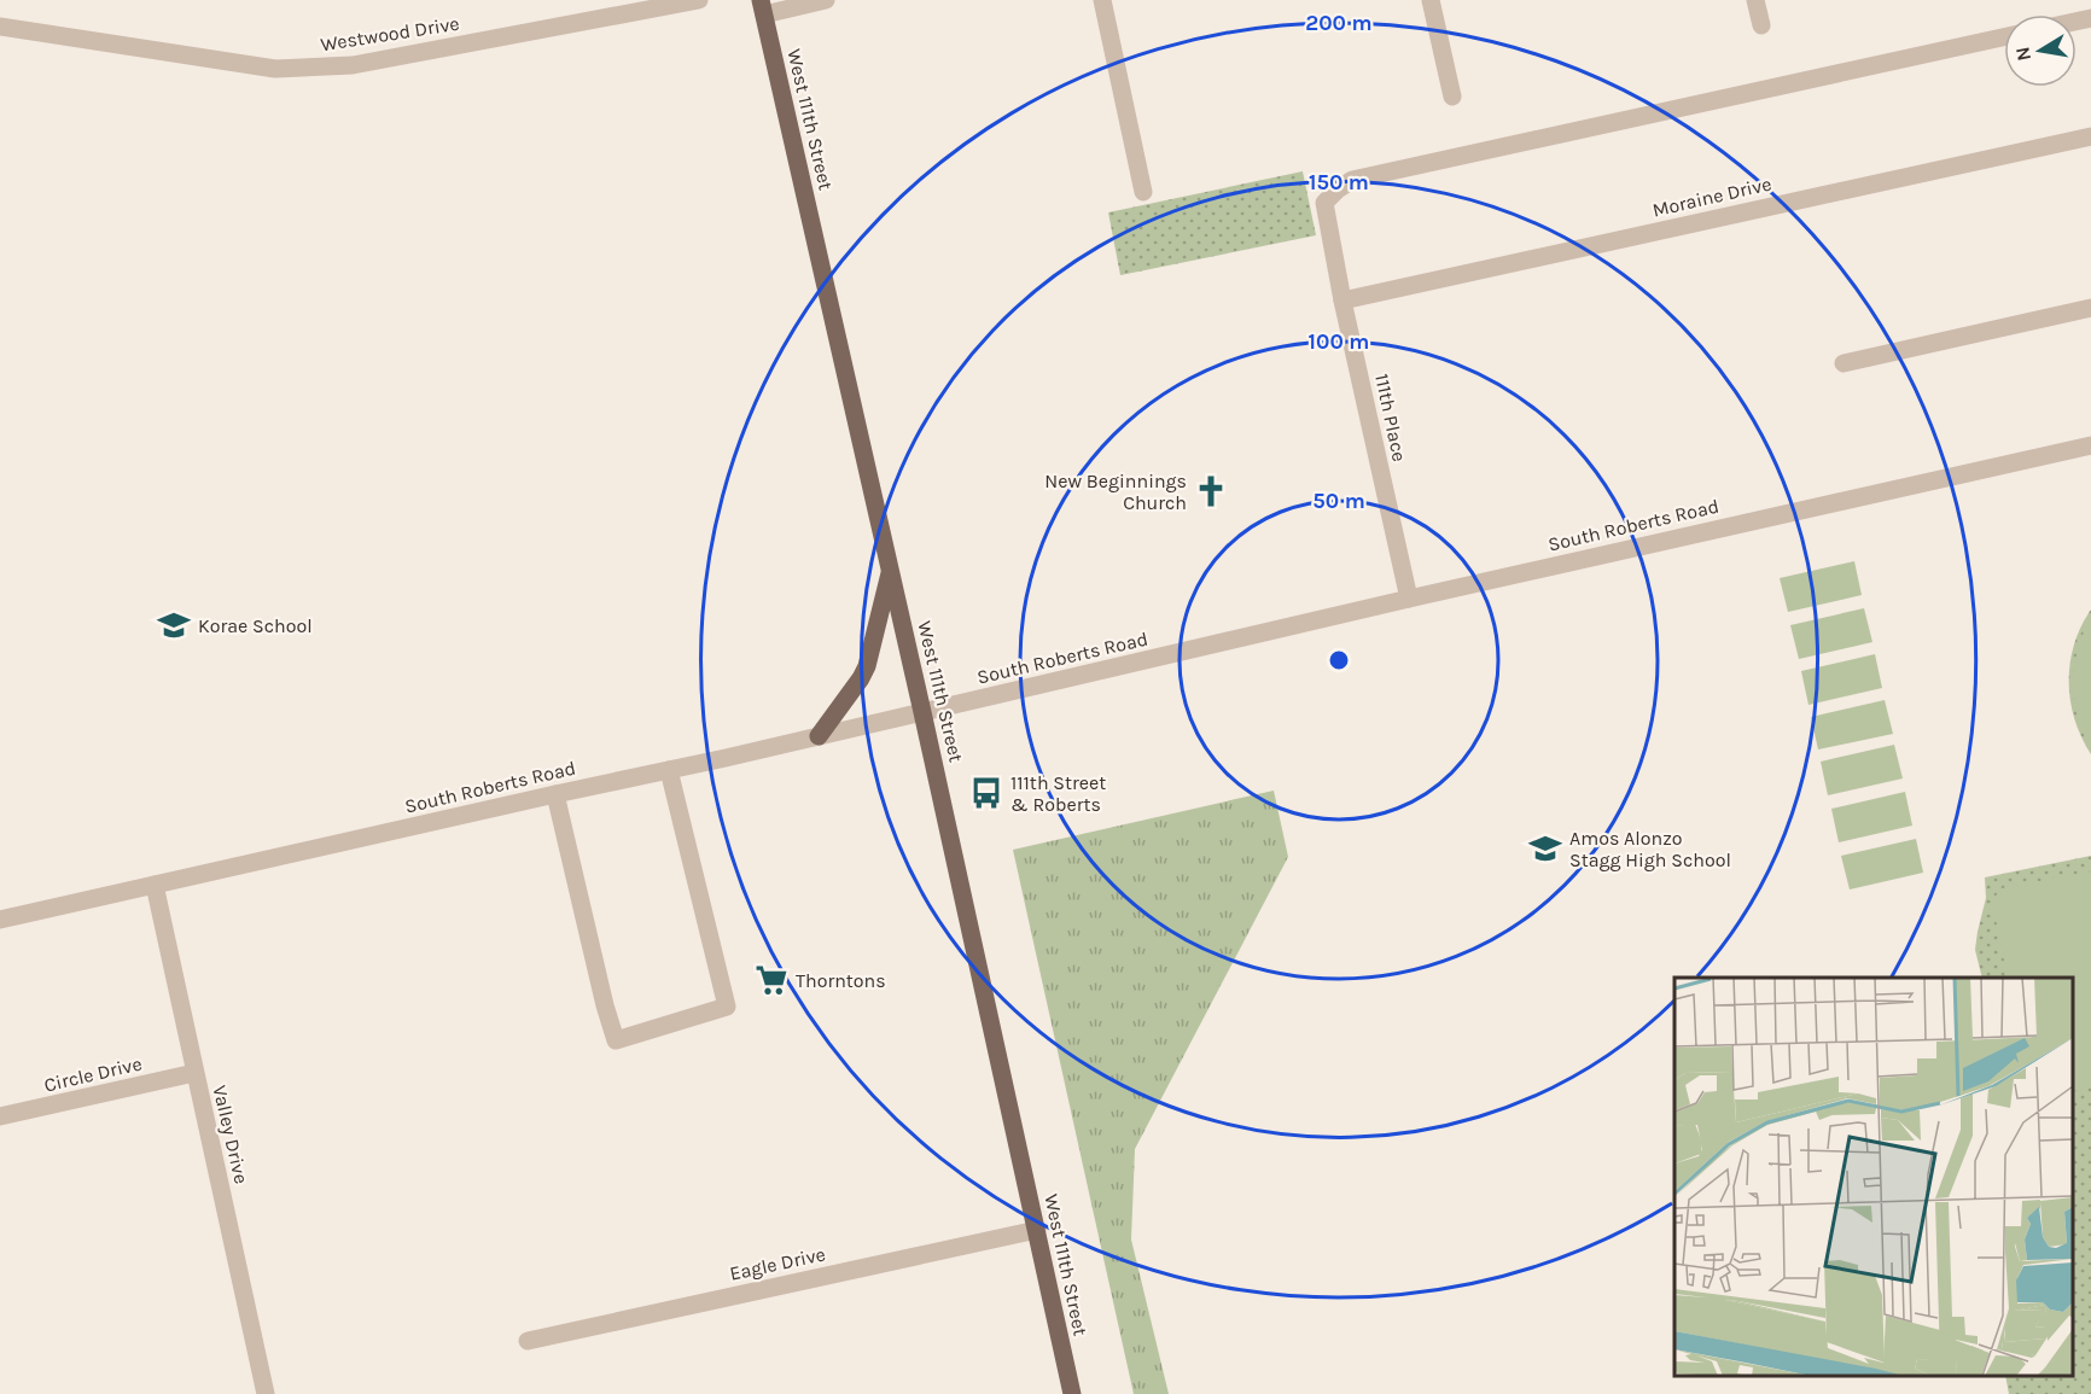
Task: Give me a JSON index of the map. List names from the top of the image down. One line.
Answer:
{"streets":{"main road":["West 111th Street"],"street":["Westwood Drive","Moraine Drive","111th Place","South Roberts Road","Circle Drive","Valley Drive","Eagle Drive"]},"crossings":[["West 111th Street","South Roberts Road"],["West 111th Street","Eagle Drive"],["Moraine Drive","111th Place"],["111th Place","South Roberts Road"],["South Roberts Road","Valley Drive"],["Circle Drive","Valley Drive"]],"places":{"church":["New Beginnings Church"],"school or university":["Korae School","Amos Alonzo Stagg High School"],"bus stop":["111th Street & Roberts"],"supermarket":["Thorntons"]},"north":"left","rings":["200 m","150 m","100 m","50 m"]}
